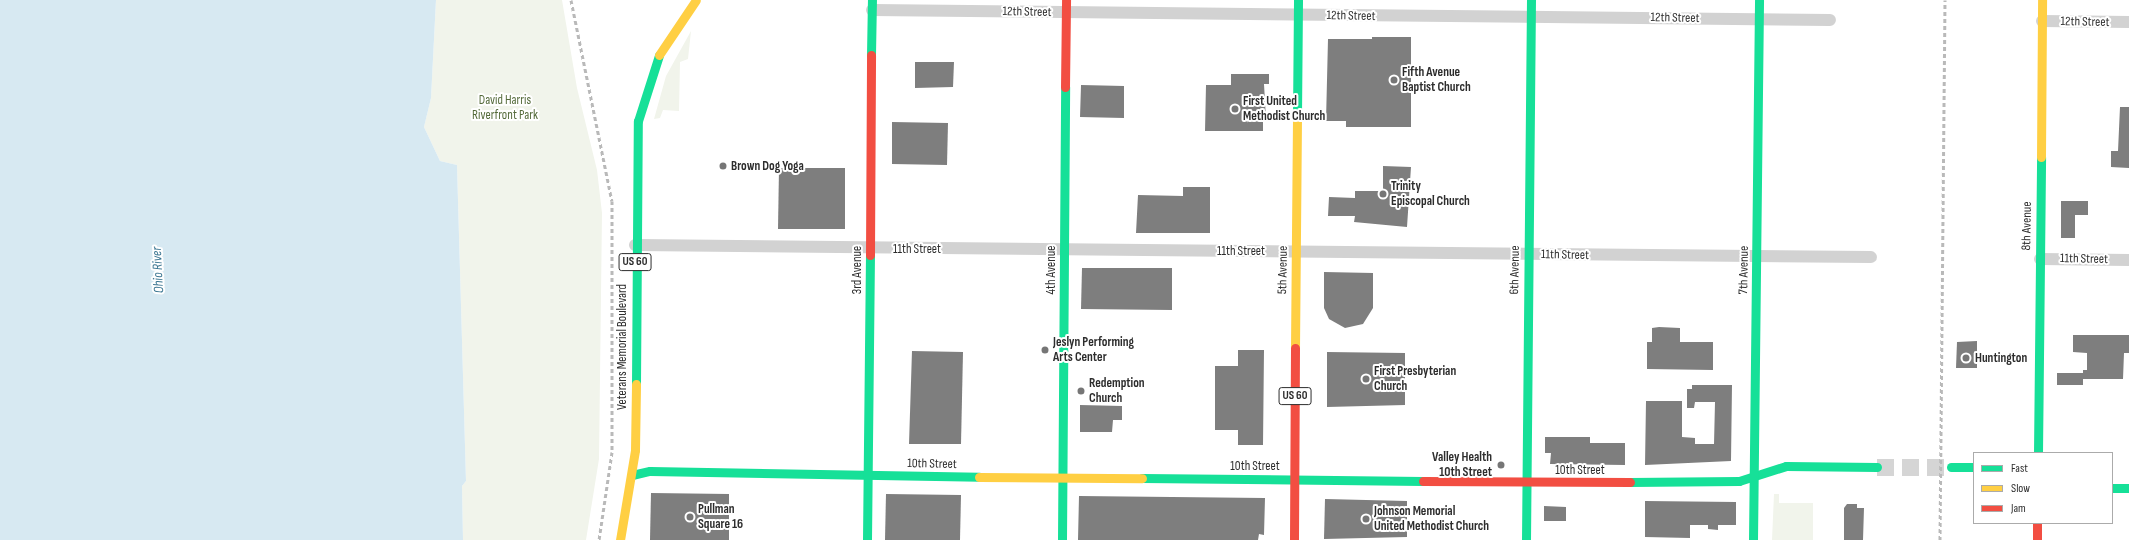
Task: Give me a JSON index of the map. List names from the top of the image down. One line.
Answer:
{"streets":{"street":["12th Street","8th Avenue","11th Street","US 60","3rd Avenue","4th Avenue","5th Avenue","6th Avenue","7th Avenue","Veterans Memorial Boulevard","10th Street"]},"crossings":[["12th Street","8th Avenue"],["12th Street","3rd Avenue"],["12th Street","4th Avenue"],["12th Street","5th Avenue"],["12th Street","6th Avenue"],["12th Street","7th Avenue"],["8th Avenue","11th Street"],["11th Street","3rd Avenue"],["11th Street","4th Avenue"],["11th Street","5th Avenue"],["11th Street","6th Avenue"],["11th Street","7th Avenue"],["11th Street","Veterans Memorial Boulevard"],["3rd Avenue","10th Street"],["4th Avenue","10th Street"],["5th Avenue","10th Street"],["6th Avenue","10th Street"],["7th Avenue","10th Street"],["Veterans Memorial Boulevard","10th Street"]],"water":["Ohio River"],"parks":["David Harris Riverfront Park"],"places":["Fifth Avenue Baptist Church","First United Methodist Church","Brown Dog Yoga","Trinity Episcopal Church","Jeslyn Performing Arts Center","Huntington","First Presbyterian Church","Redemption Church","Valley Health 10th Street","Pullman Square 16","Johnson Memorial United Methodist Church"],"legend":["Fast","Slow","Jam"]}
